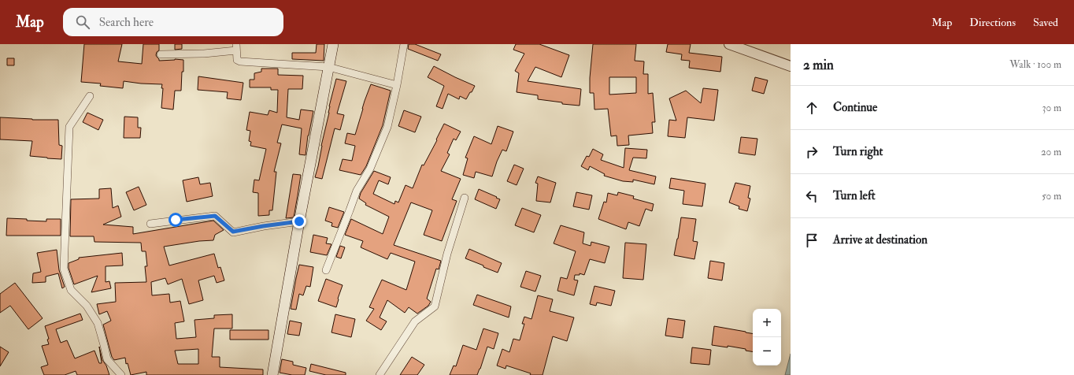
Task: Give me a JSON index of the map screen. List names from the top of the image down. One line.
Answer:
{"page":{"header":"Map","search":"Search here","nav":["Map","Directions","Saved"],"heading":["2 min","Walk · 100 m"],"list":[["Continue","30 m"],["Turn right","20 m"],["Turn left","50 m"],"Arrive at destination"],"map_buttons":["+","−"]}}
